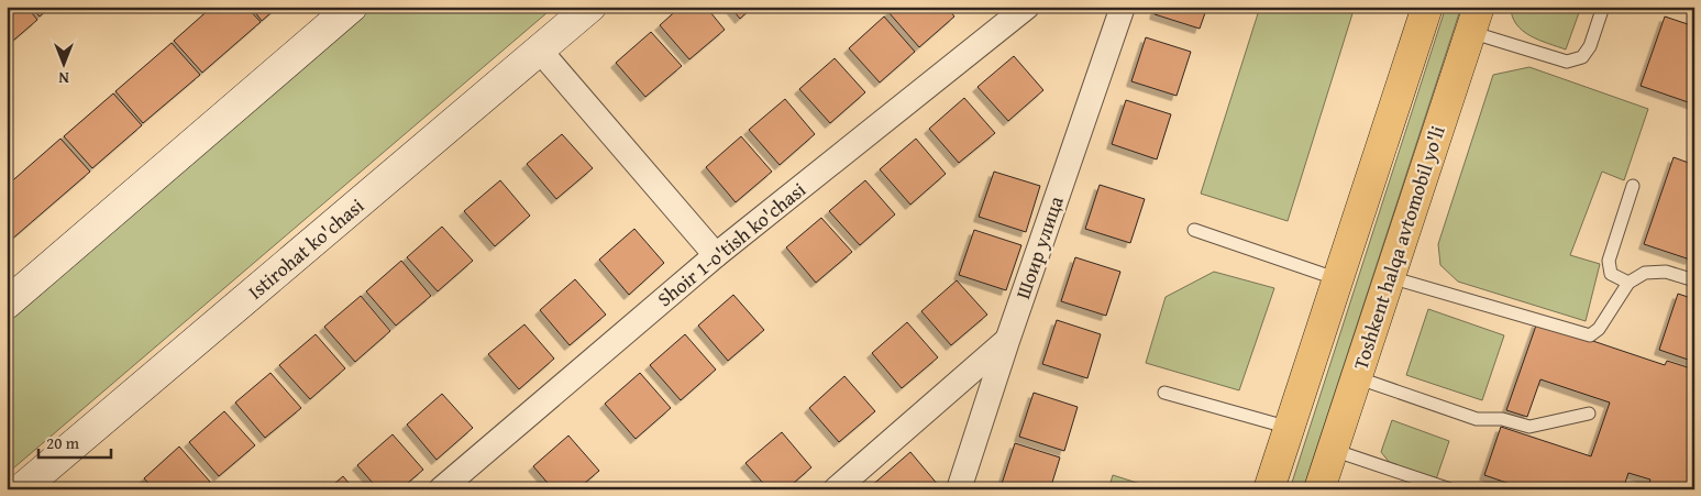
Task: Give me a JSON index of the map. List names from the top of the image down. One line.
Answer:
{"streets":{"highway":["Toshkent halqa avtomobil yo'li"],"main road":["Istirohat ko'chasi"],"street":["Shoir 1-o'tish ko'chasi","Шоир улица"]},"scale_bar":"20 m","north":"bottom"}
